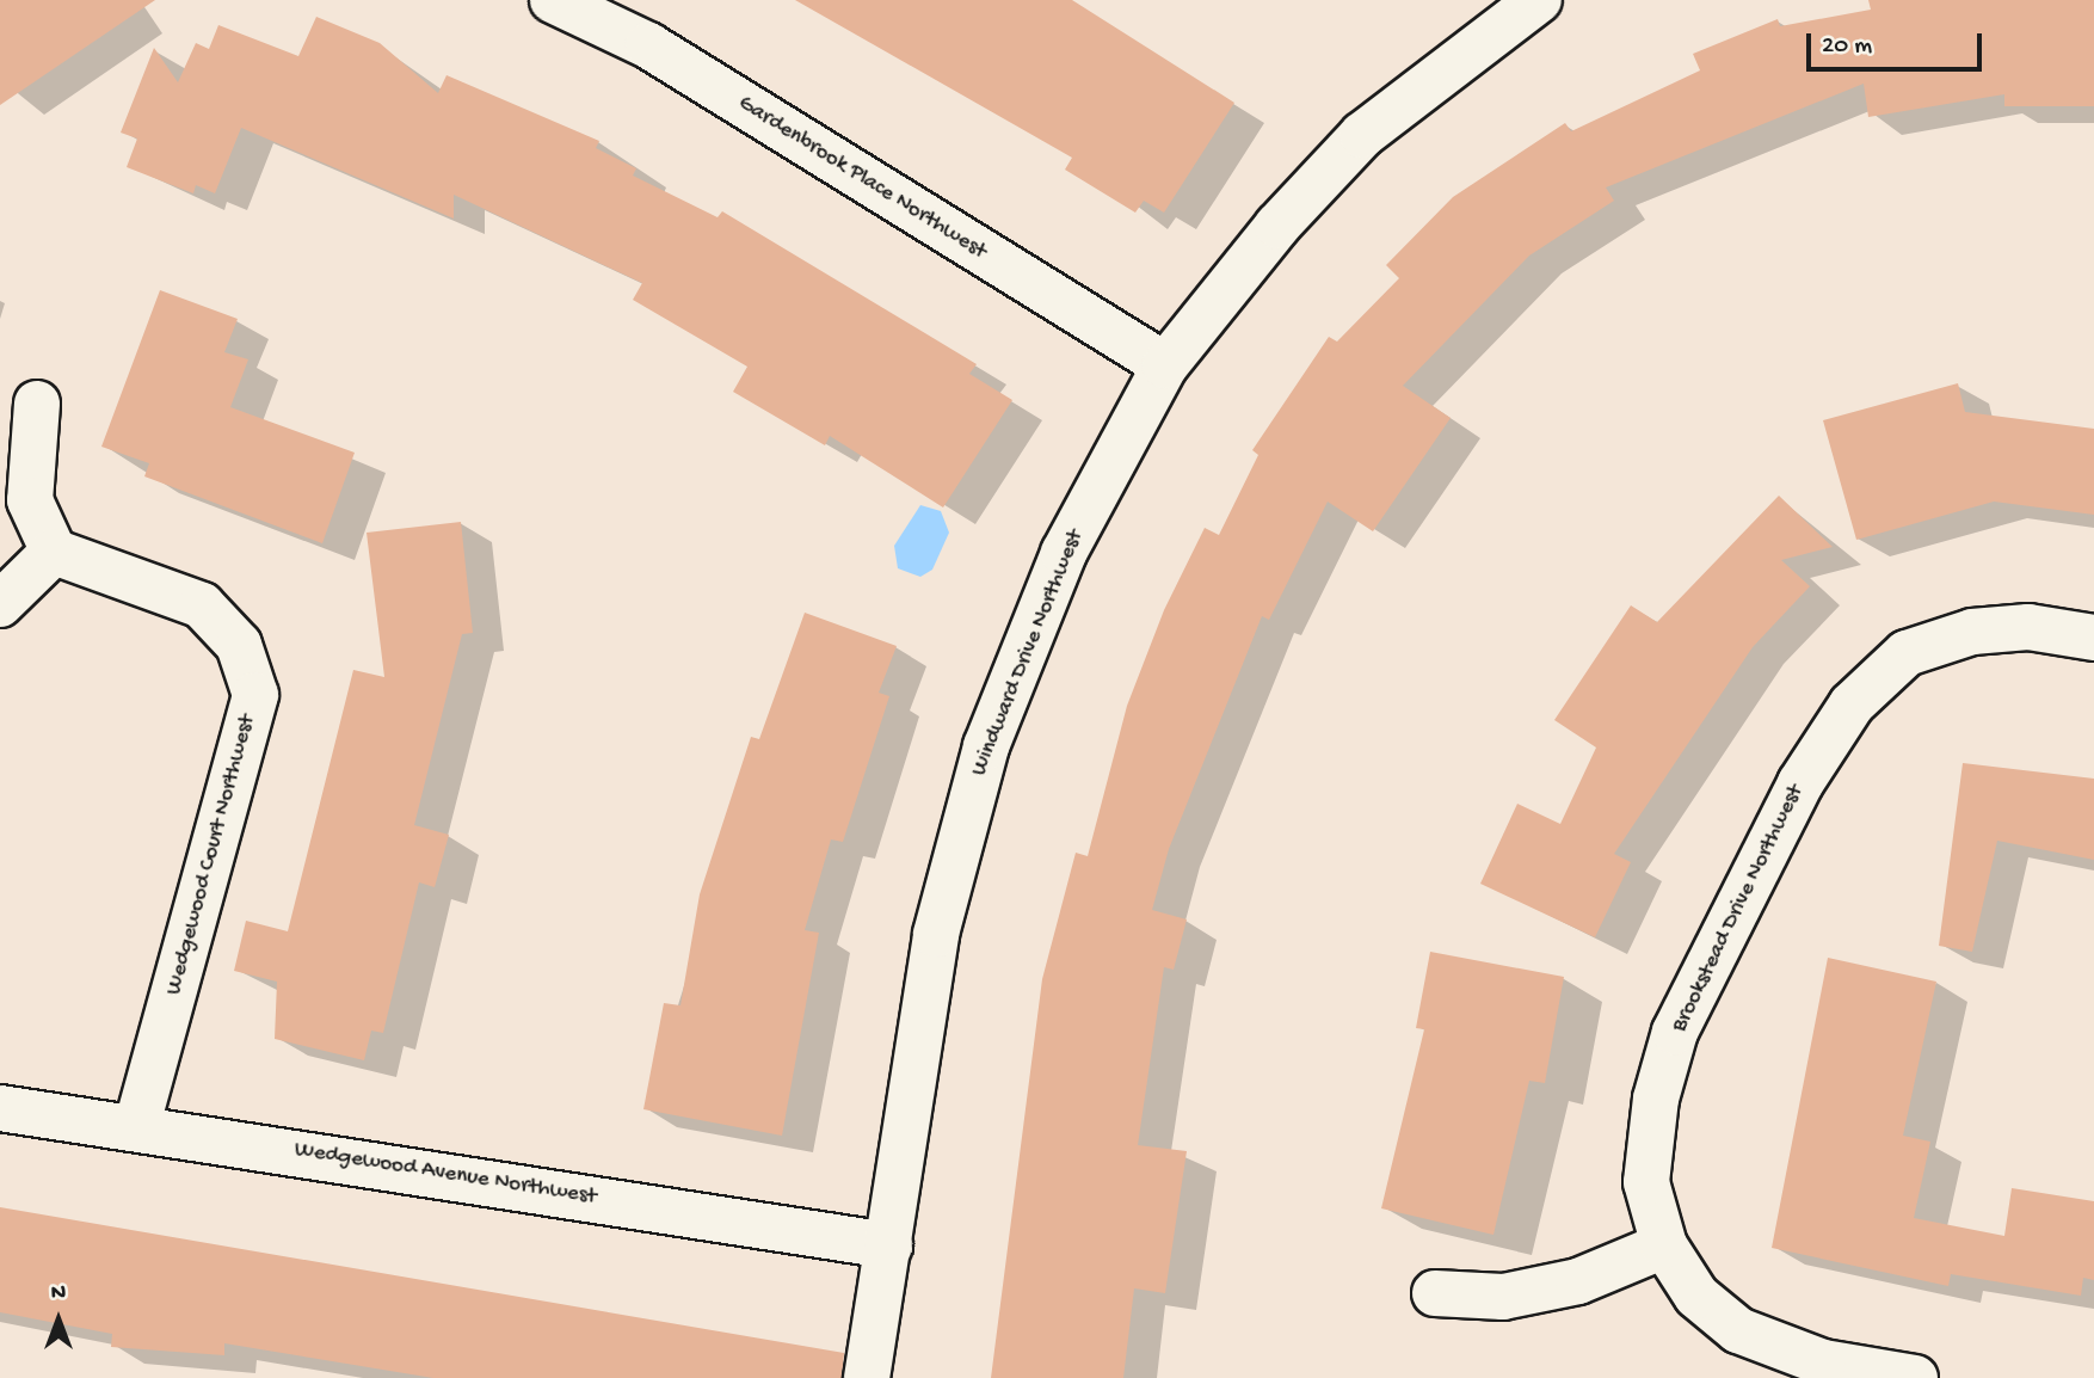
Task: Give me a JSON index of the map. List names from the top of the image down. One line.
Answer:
{"streets":{"street":["Gardenbrook Place Northwest","Windward Drive Northwest","Wedgewood Court Northwest","Brookstead Drive Northwest","Wedgewood Avenue Northwest"]},"crossings":[["Gardenbrook Place Northwest","Windward Drive Northwest"],["Windward Drive Northwest","Wedgewood Avenue Northwest"],["Wedgewood Court Northwest","Wedgewood Avenue Northwest"]],"scale_bar":"20 m","north":"top"}
